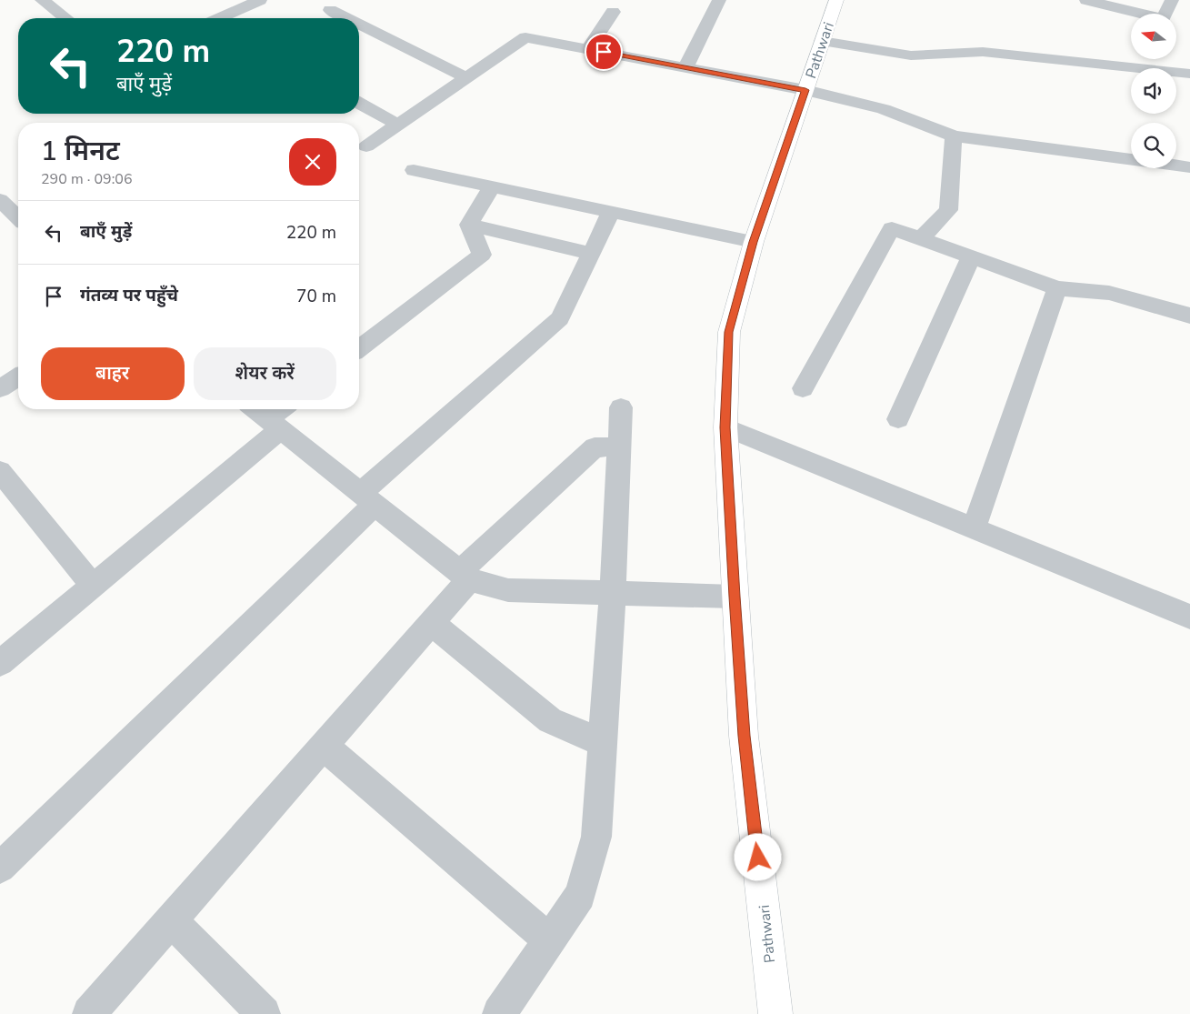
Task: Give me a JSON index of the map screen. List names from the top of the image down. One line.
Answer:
{"streets":{"street":["Pathwari"]},"north":"left","page":{"turn":["220 m","बाएँ मुड़ें"],"heading":["1 मिनट","290 m · 09:06"],"list":[{"name":"बाएँ मुड़ें","value":"220 m"},{"name":"गंतव्य पर पहुँचे","value":"70 m"}],"buttons":["बाहर","शेयर करें"]}}
